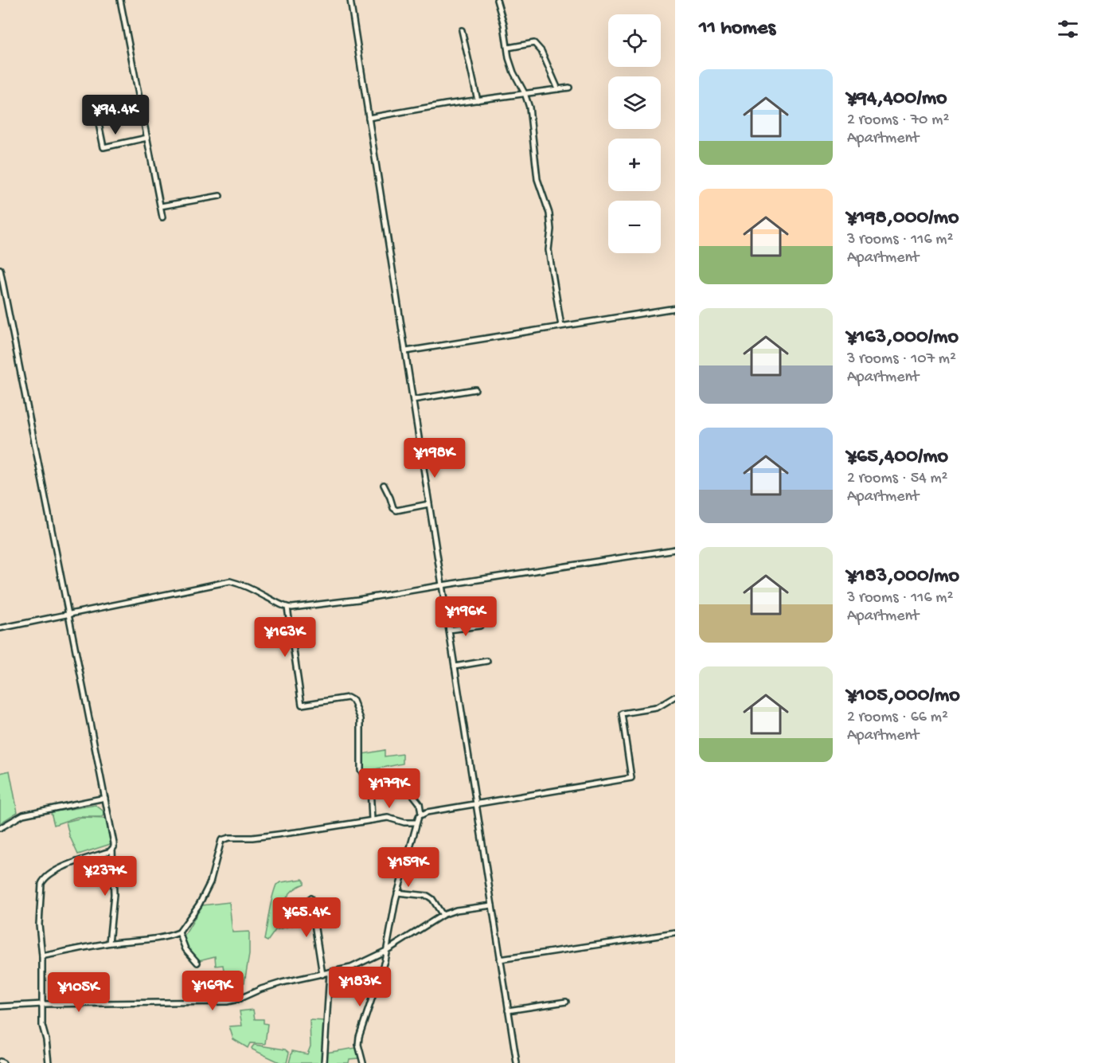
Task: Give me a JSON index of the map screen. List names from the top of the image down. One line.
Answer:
{"page":{"heading":"11 homes","map_buttons":["+","−"],"list":[{"name":"¥94,400/mo","note":"2 rooms · 70 m² · Apartment"},{"name":"¥198,000/mo","note":"3 rooms · 116 m² · Apartment"},{"name":"¥163,000/mo","note":"3 rooms · 107 m² · Apartment"},{"name":"¥65,400/mo","note":"2 rooms · 54 m² · Apartment"},{"name":"¥183,000/mo","note":"3 rooms · 116 m² · Apartment"},{"name":"¥105,000/mo","note":"2 rooms · 66 m² · Apartment"}],"price":["¥94.4K","¥198K","¥196K","¥163K","¥179K","¥159K","¥237K","¥65.4K","¥183K","¥169K","¥105K"]}}
